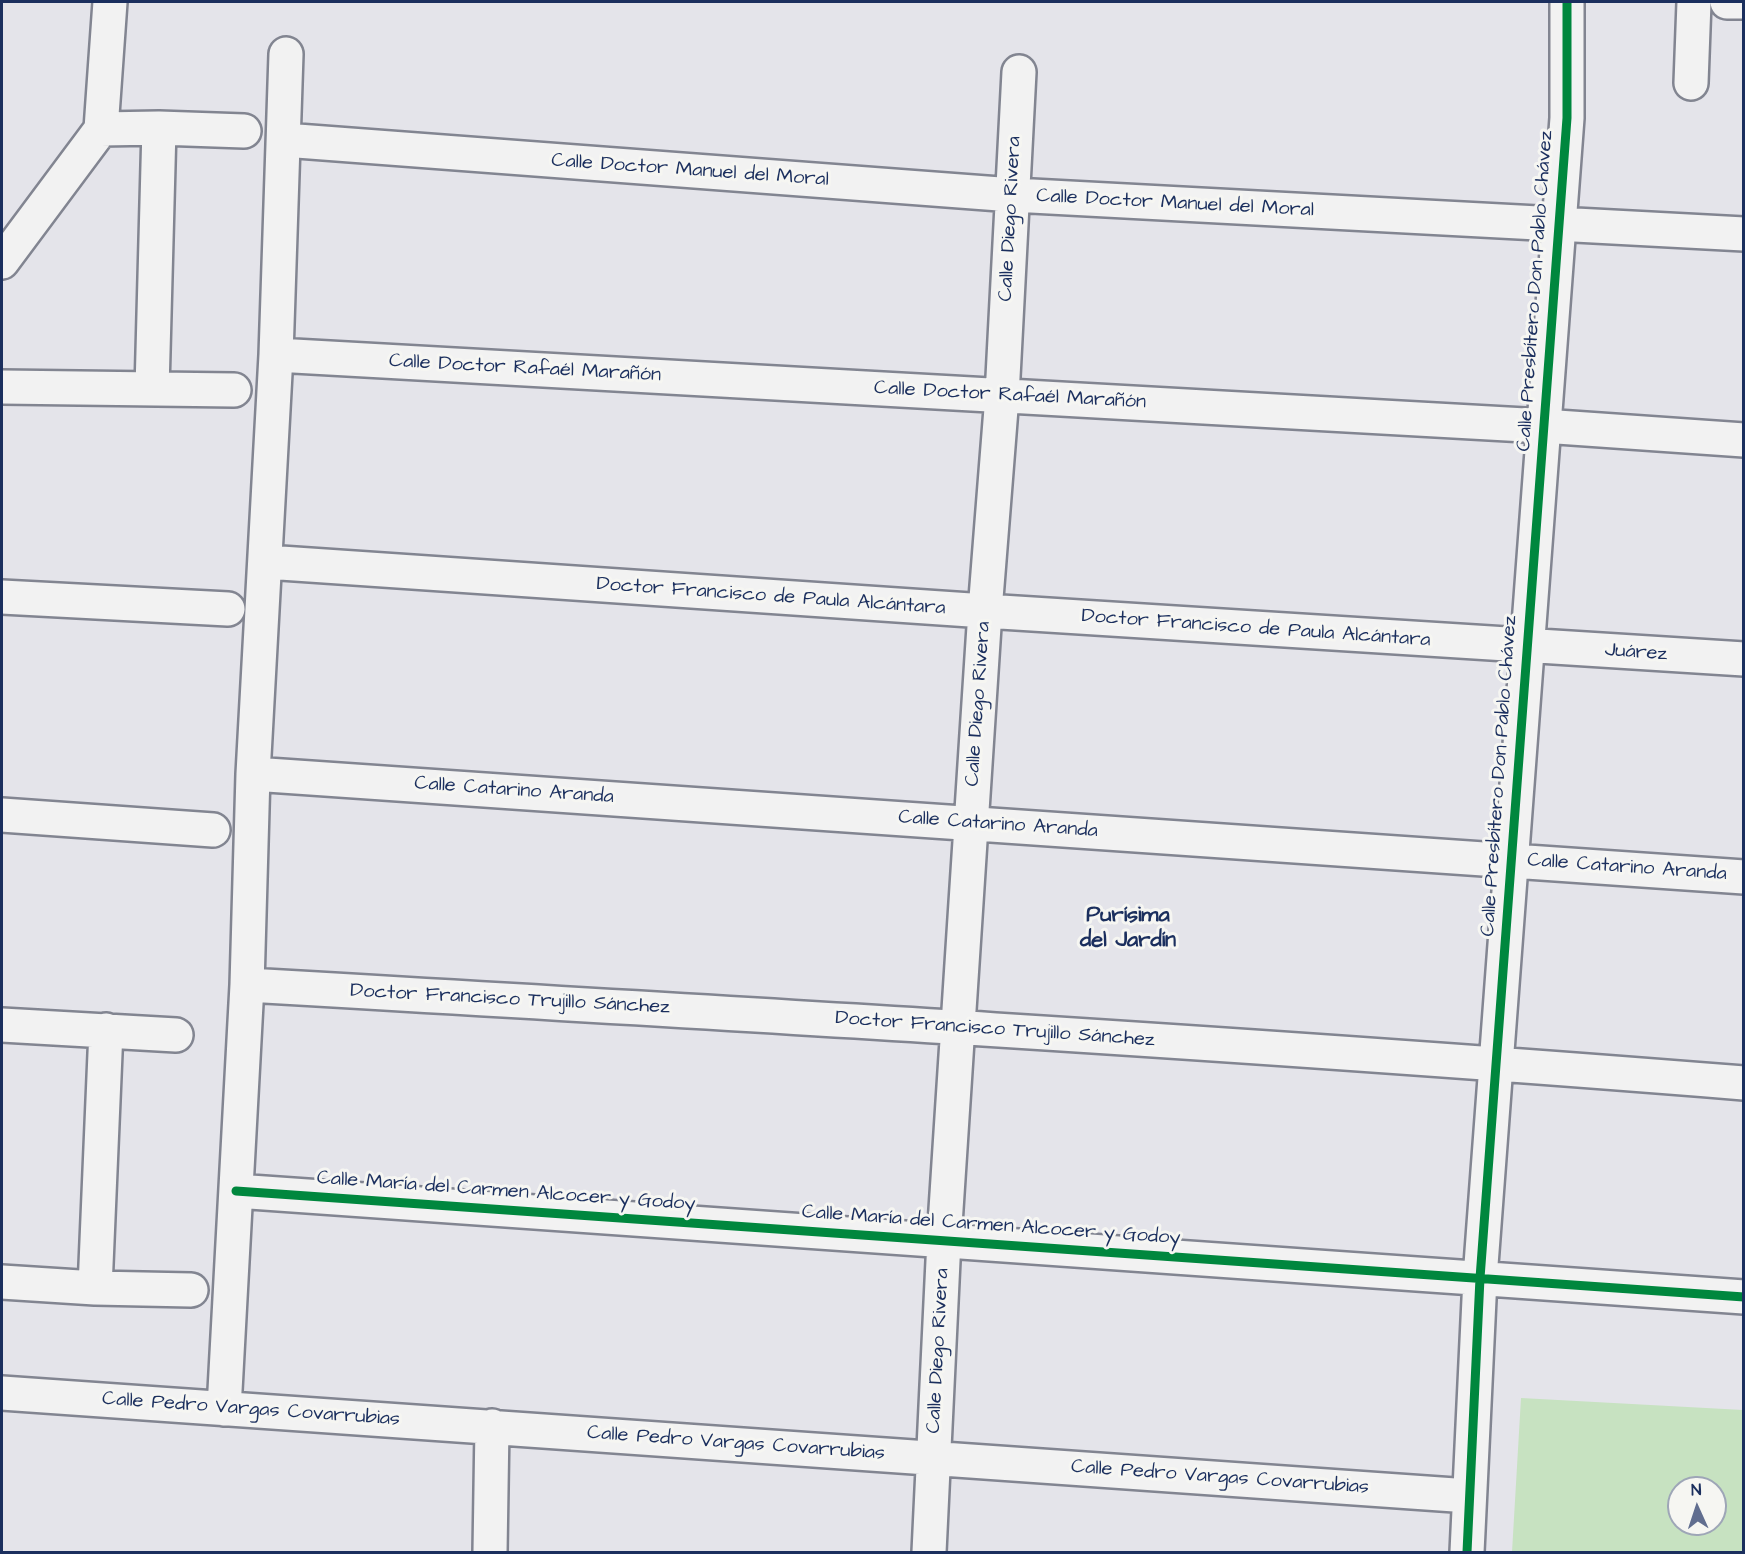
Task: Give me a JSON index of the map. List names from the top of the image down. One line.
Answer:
{"streets":{"street":["Calle Doctor Manuel del Moral","Calle Diego Rivera","Calle Presbítero Don Pablo Chávez","Calle Doctor Rafaél Marañón","Doctor Francisco de Paula Alcántara","Juárez","Calle Catarino Aranda","Doctor Francisco Trujillo Sánchez","Calle María del Carmen Alcocer y Godoy","Calle Pedro Vargas Covarrubias"]},"crossings":[["Calle Doctor Manuel del Moral","Calle Diego Rivera"],["Calle Doctor Manuel del Moral","Calle Presbítero Don Pablo Chávez"],["Calle Diego Rivera","Calle Doctor Rafaél Marañón"],["Calle Diego Rivera","Doctor Francisco de Paula Alcántara"],["Calle Diego Rivera","Calle Catarino Aranda"],["Calle Diego Rivera","Doctor Francisco Trujillo Sánchez"],["Calle Diego Rivera","Calle María del Carmen Alcocer y Godoy"],["Calle Diego Rivera","Calle Pedro Vargas Covarrubias"],["Calle Presbítero Don Pablo Chávez","Calle Doctor Rafaél Marañón"],["Calle Presbítero Don Pablo Chávez","Doctor Francisco de Paula Alcántara"],["Calle Presbítero Don Pablo Chávez","Juárez"],["Calle Presbítero Don Pablo Chávez","Calle Catarino Aranda"],["Calle Presbítero Don Pablo Chávez","Doctor Francisco Trujillo Sánchez"],["Calle Presbítero Don Pablo Chávez","Calle María del Carmen Alcocer y Godoy"],["Calle Presbítero Don Pablo Chávez","Calle Pedro Vargas Covarrubias"],["Doctor Francisco de Paula Alcántara","Juárez"]],"districts":["Purísima del Jardín"],"north":"top"}
